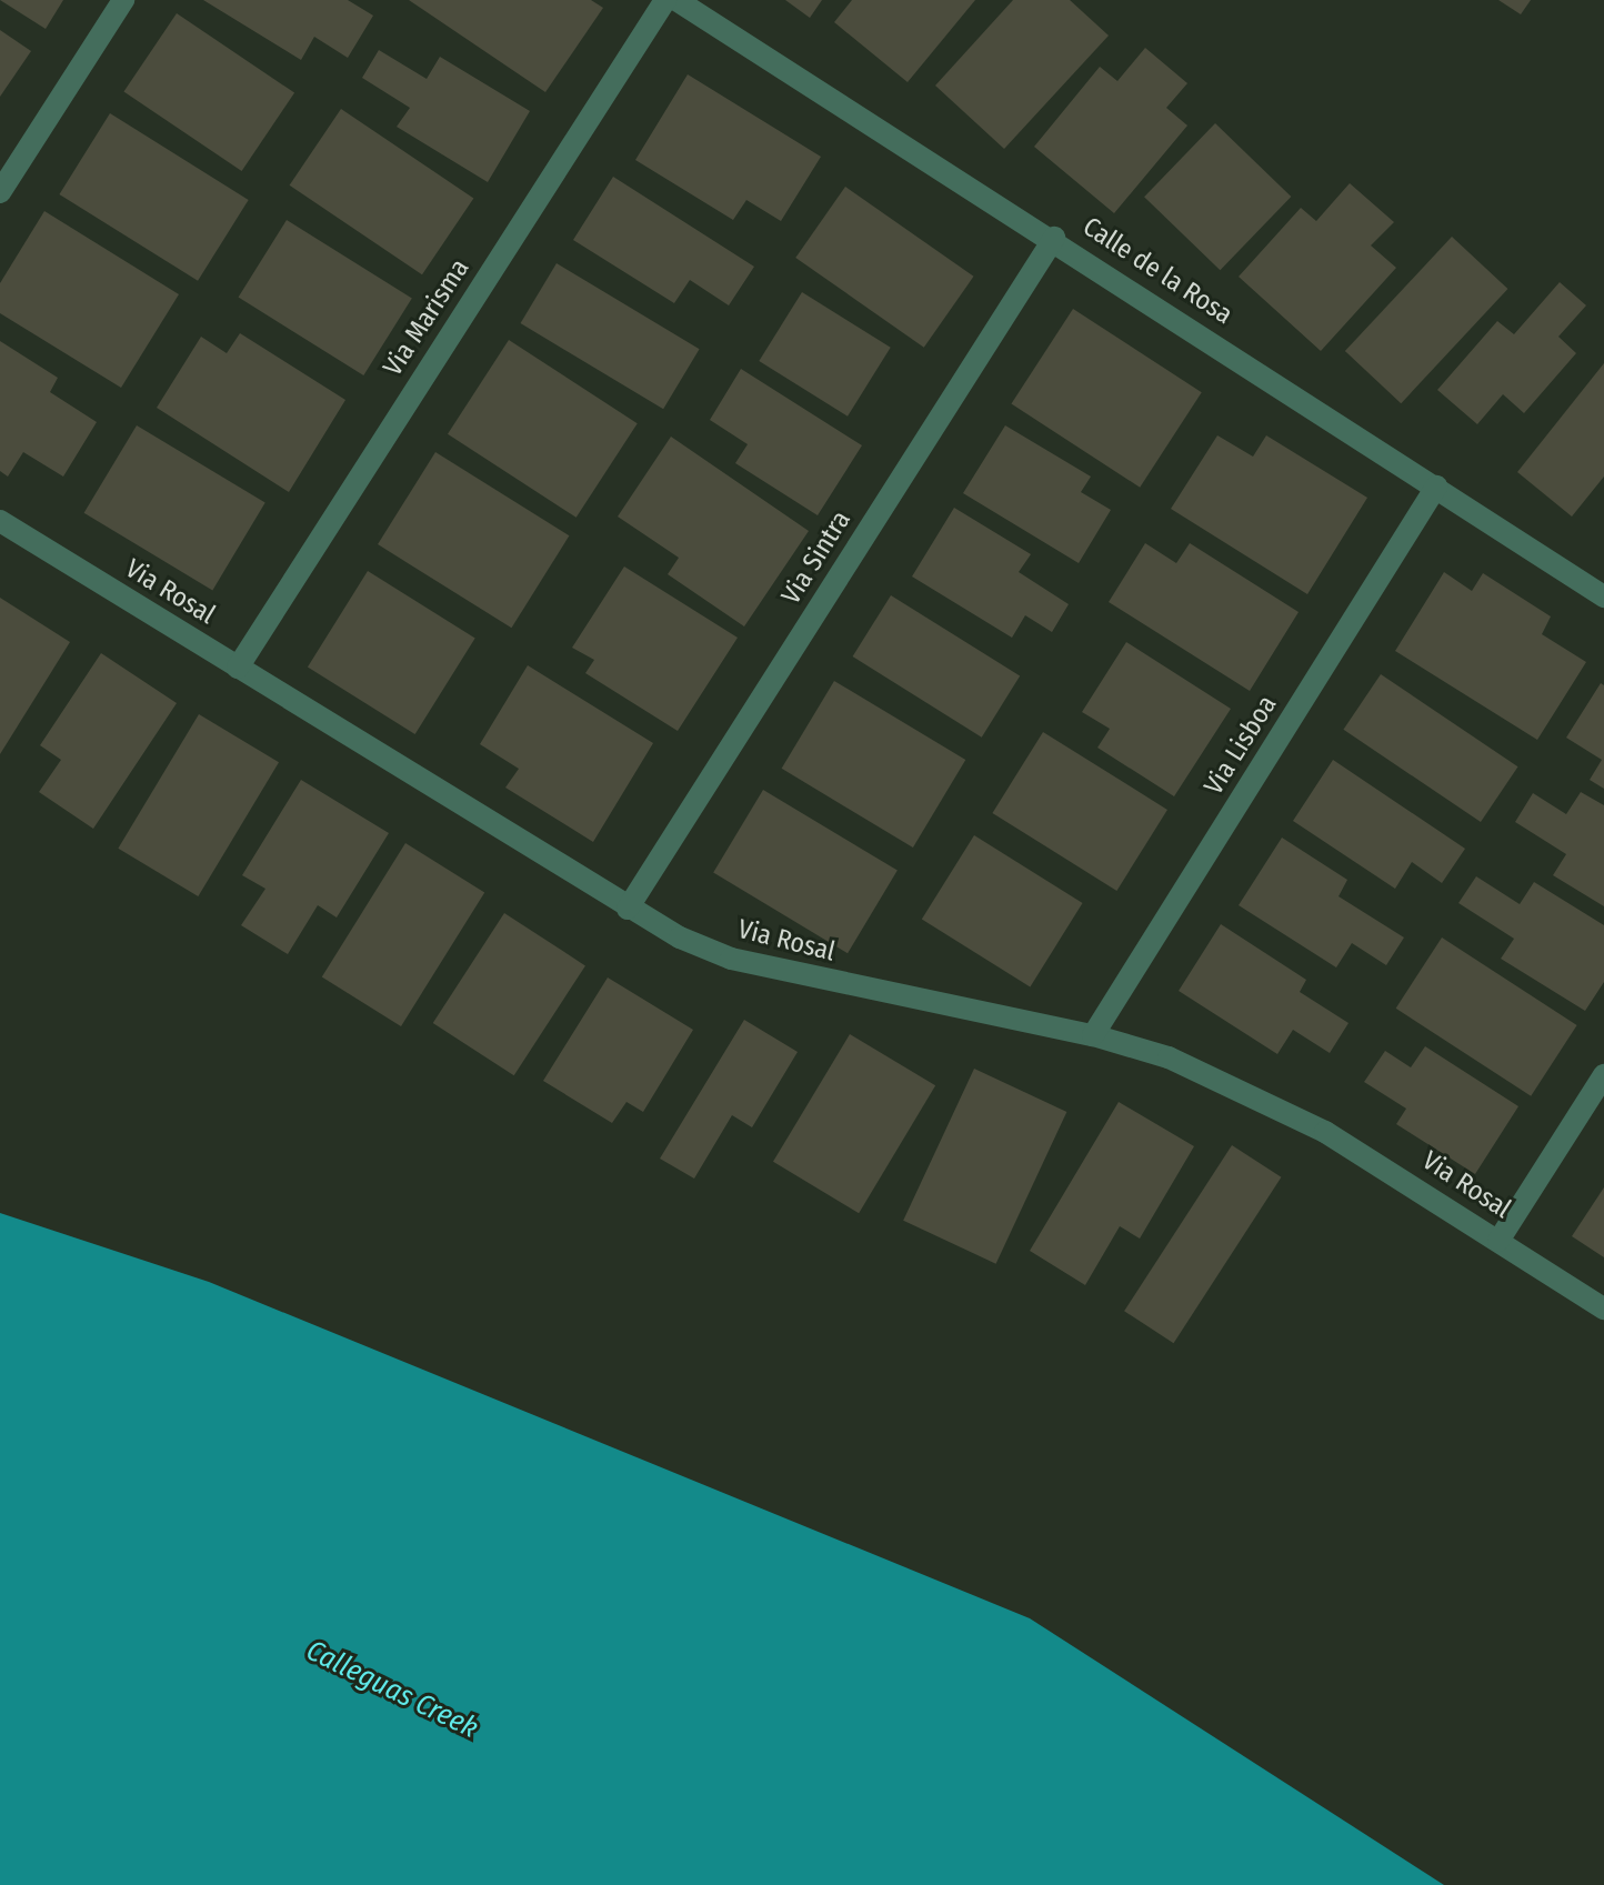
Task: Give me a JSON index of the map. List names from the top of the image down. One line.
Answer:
{"streets":{"street":["Calle de la Rosa","Via Marisma","Via Sintra","Via Rosal","Via Lisboa"]},"crossings":[["Calle de la Rosa","Via Sintra"],["Calle de la Rosa","Via Lisboa"],["Via Marisma","Via Rosal"],["Via Sintra","Via Rosal"],["Via Rosal","Via Lisboa"]],"water":["Calleguas Creek"]}
